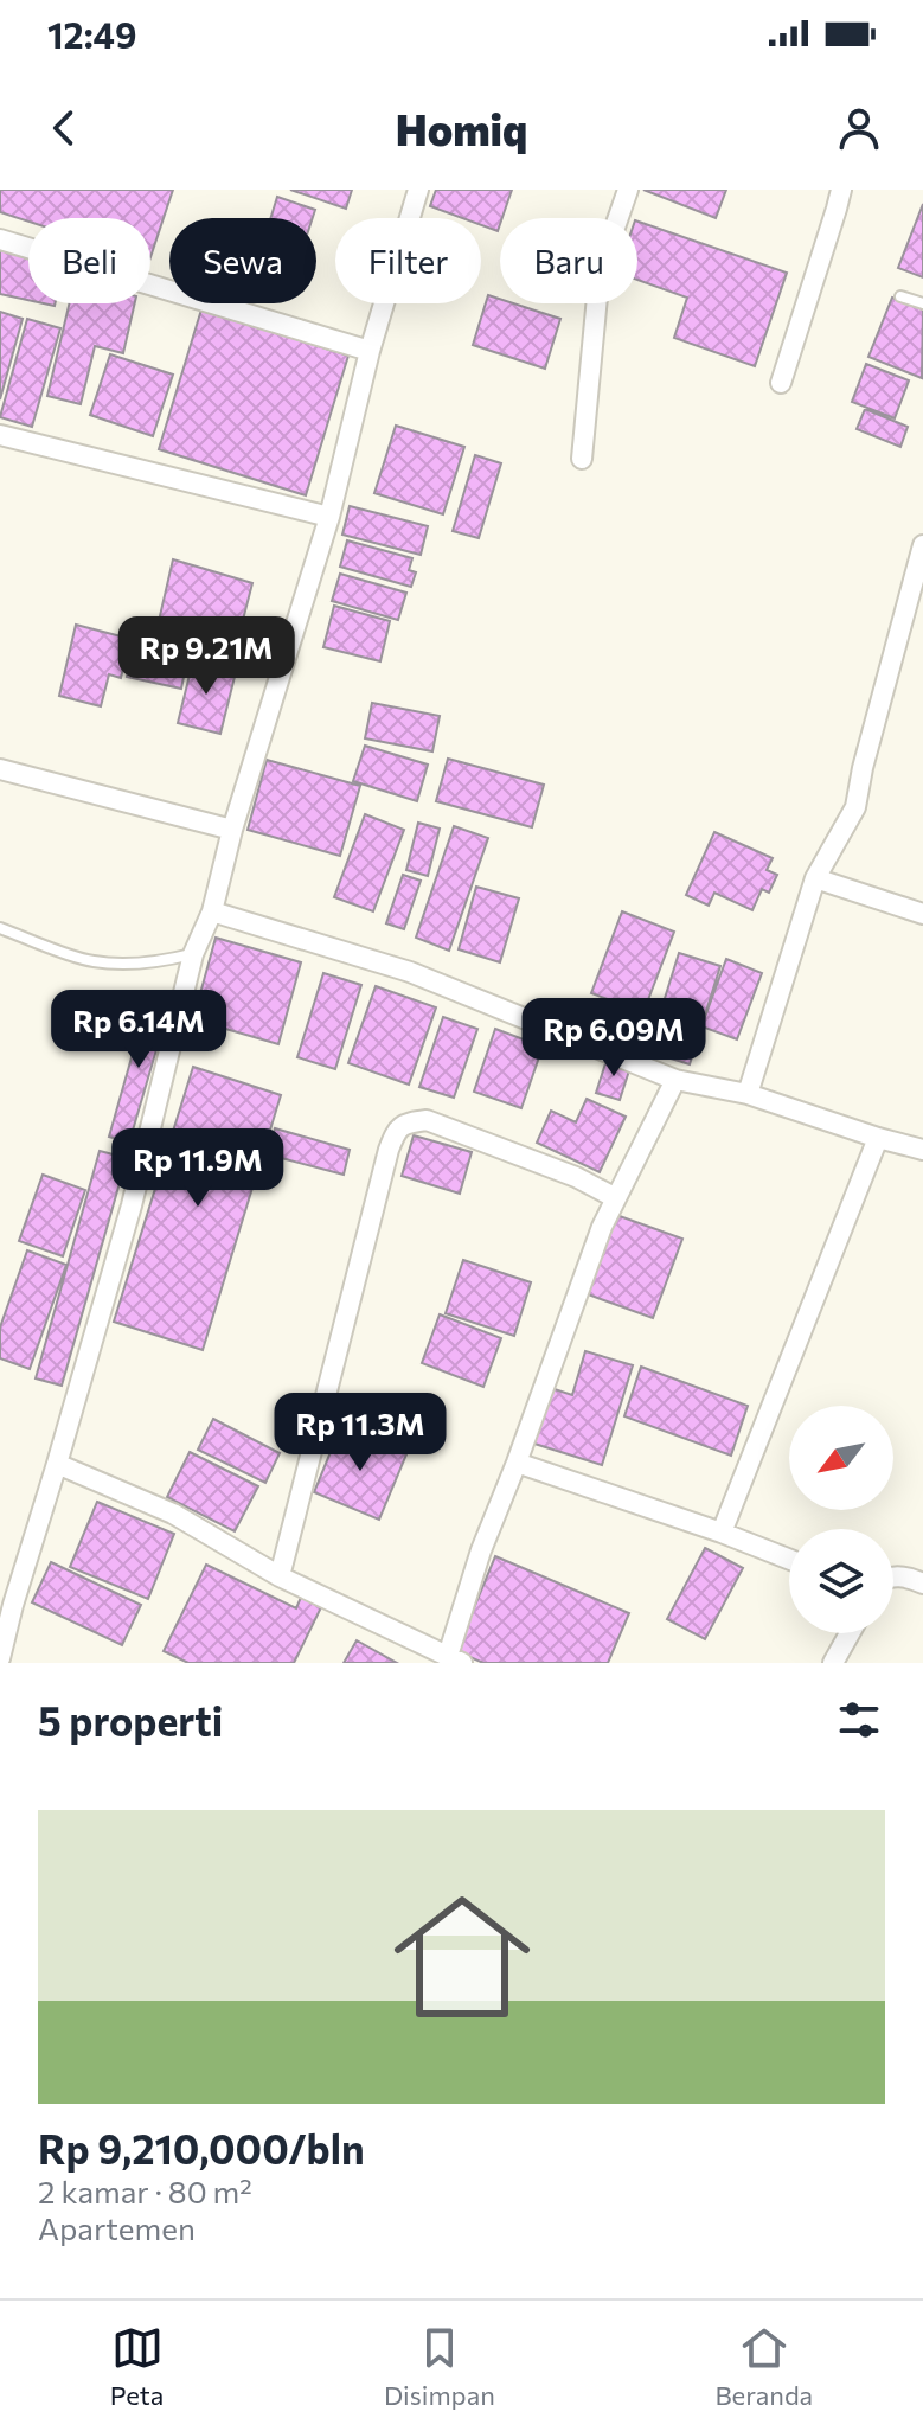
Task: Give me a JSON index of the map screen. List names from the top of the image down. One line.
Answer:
{"north":"bottom left","page":{"status":"12:49","header":"Homiq","chip":["Beli","Sewa","Filter","Baru"],"price":["Rp 9.21M","Rp 6.14M","Rp 6.09M","Rp 11.9M","Rp 11.3M"],"heading":"5 properti","list":[{"name":"Rp 9,210,000/bln","note":"2 kamar · 80 m² · Apartemen"}],"tabs":["Peta","Disimpan","Beranda"]}}
